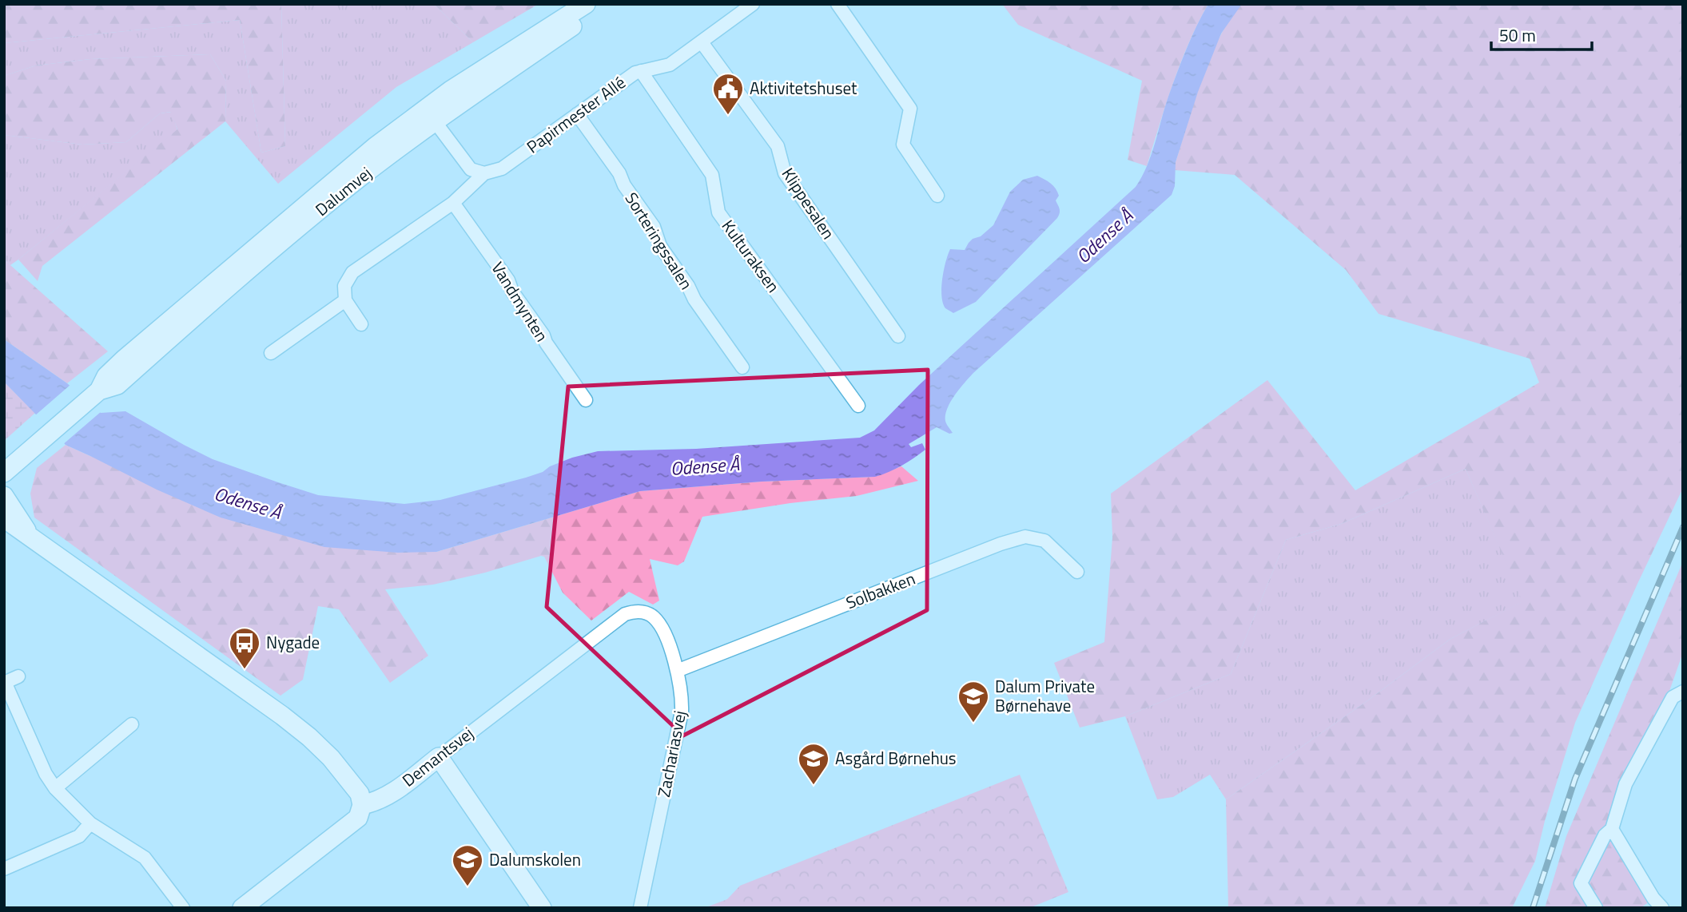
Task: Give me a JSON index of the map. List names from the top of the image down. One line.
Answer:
{"streets":{"street":["Papirmester Allé","Dalumvej","Klippesalen","Sorteringssalen","Kulturaksen","Vandmynten","Solbakken","Zachariasvej","Demantsvej"]},"crossings":[["Papirmester Allé","Klippesalen"],["Papirmester Allé","Sorteringssalen"],["Papirmester Allé","Kulturaksen"],["Papirmester Allé","Vandmynten"],["Solbakken","Zachariasvej"],["Zachariasvej","Demantsvej"]],"water":["Odense Å"],"places":{"public building":["Aktivitetshuset"],"bus stop":["Nygade"],"school or university":["Dalum Private Børnehave","Asgård Børnehus","Dalumskolen"]},"scale_bar":"50 m"}
